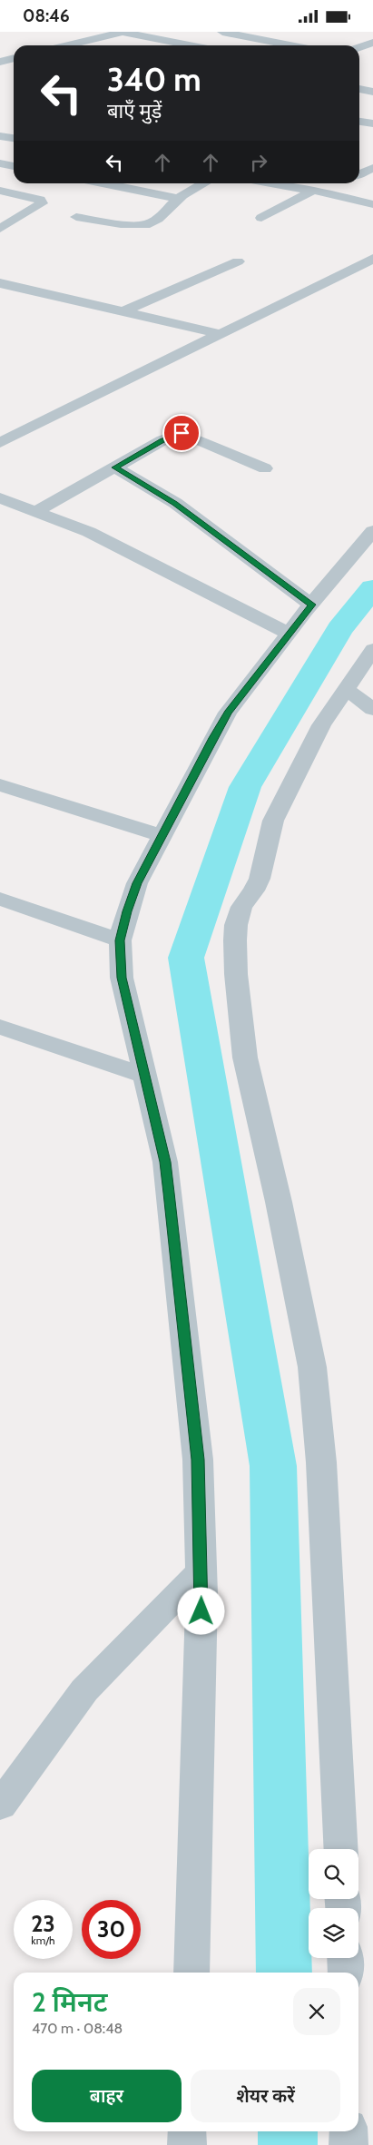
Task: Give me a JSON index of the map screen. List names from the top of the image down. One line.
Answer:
{"page":{"status":"08:46","turn":["340 m","बाएँ मुड़ें"],"speed":"23 km/h","limit":"30","heading":["2 मिनट","470 m · 08:48"],"buttons":["बाहर","शेयर करें"]}}
